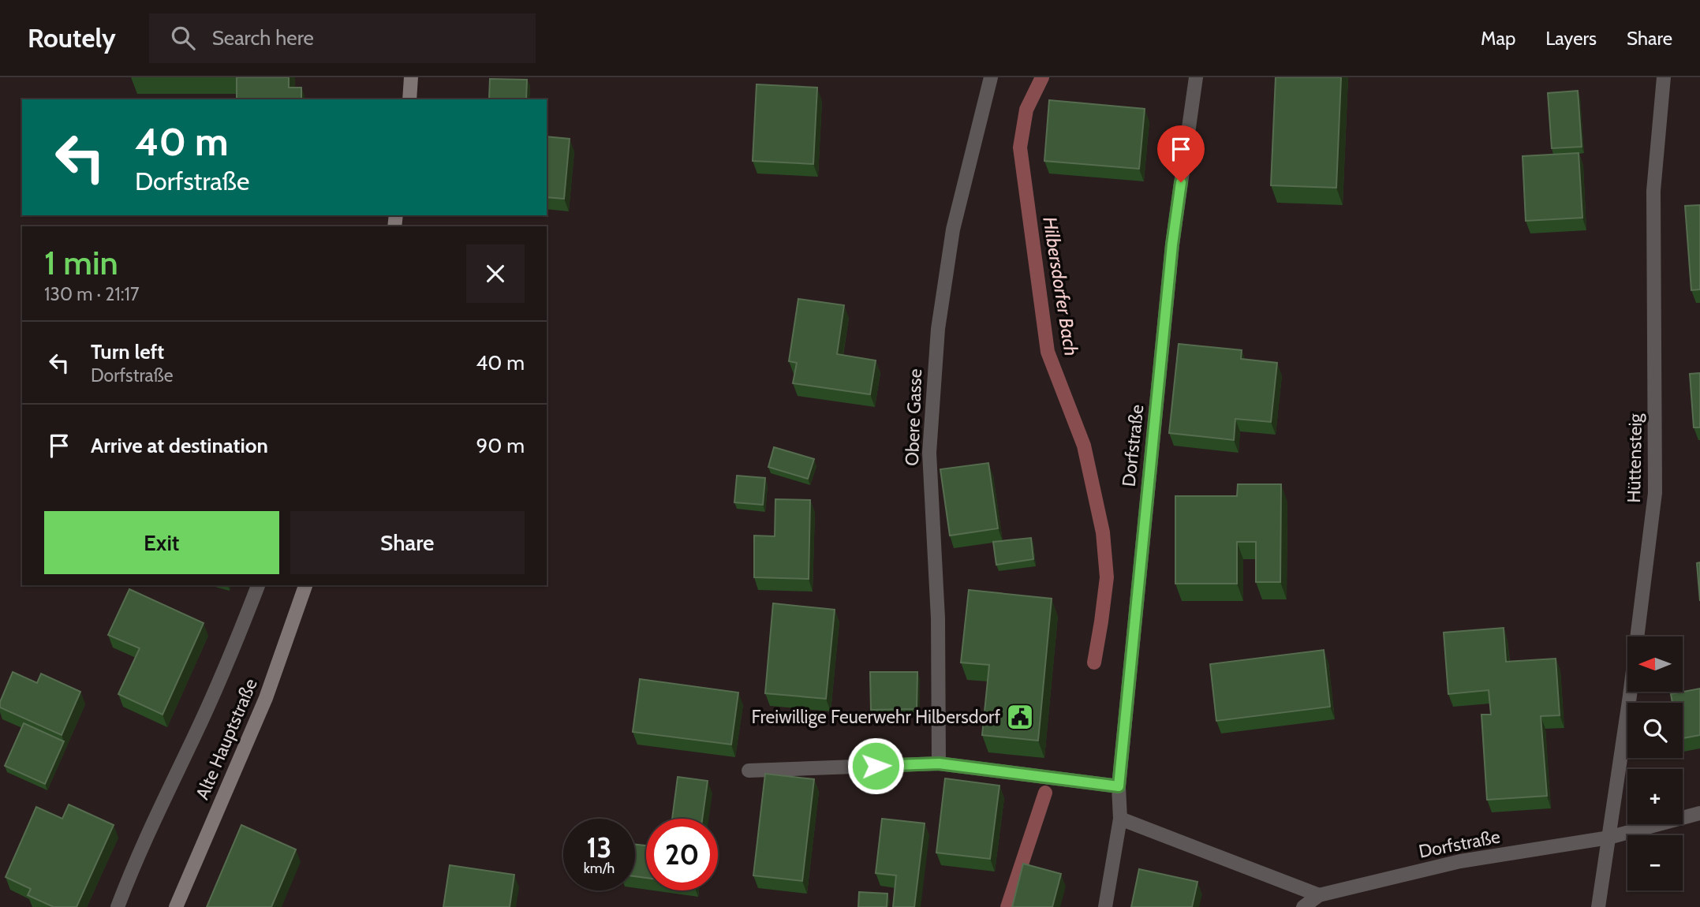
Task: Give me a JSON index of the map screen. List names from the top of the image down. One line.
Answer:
{"streets":{"main road":["Alte Hauptstraße"],"street":["Obere Gasse","Dorfstraße","Hüttensteig"]},"crossings":[["Dorfstraße","Hüttensteig"]],"water":["Hilbersdorfer Bach"],"places":{"public building":["Freiwillige Feuerwehr Hilbersdorf"]},"north":"left","page":{"header":"Routely","search":"Search here","nav":["Map","Layers","Share"],"turn":["40 m","Dorfstraße"],"heading":["1 min","130 m · 21:17"],"list":[{"name":"Turn left","note":"Dorfstraße","value":"40 m"},{"name":"Arrive at destination","value":"90 m"}],"buttons":["Exit","Share"],"map_buttons":["+","−"],"speed":"13 km/h","limit":"20"}}
